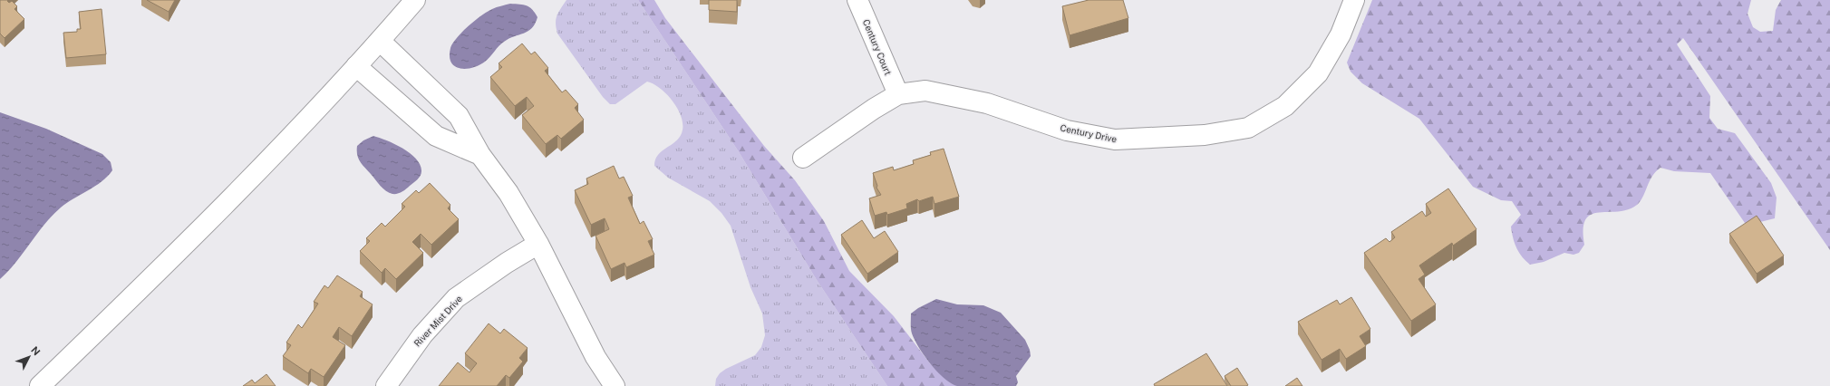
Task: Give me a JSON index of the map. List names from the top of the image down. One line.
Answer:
{"streets":{"street":["Century Court","Century Drive","River Mist Drive"]},"crossings":[["Century Court","Century Drive"]],"north":"top right"}
